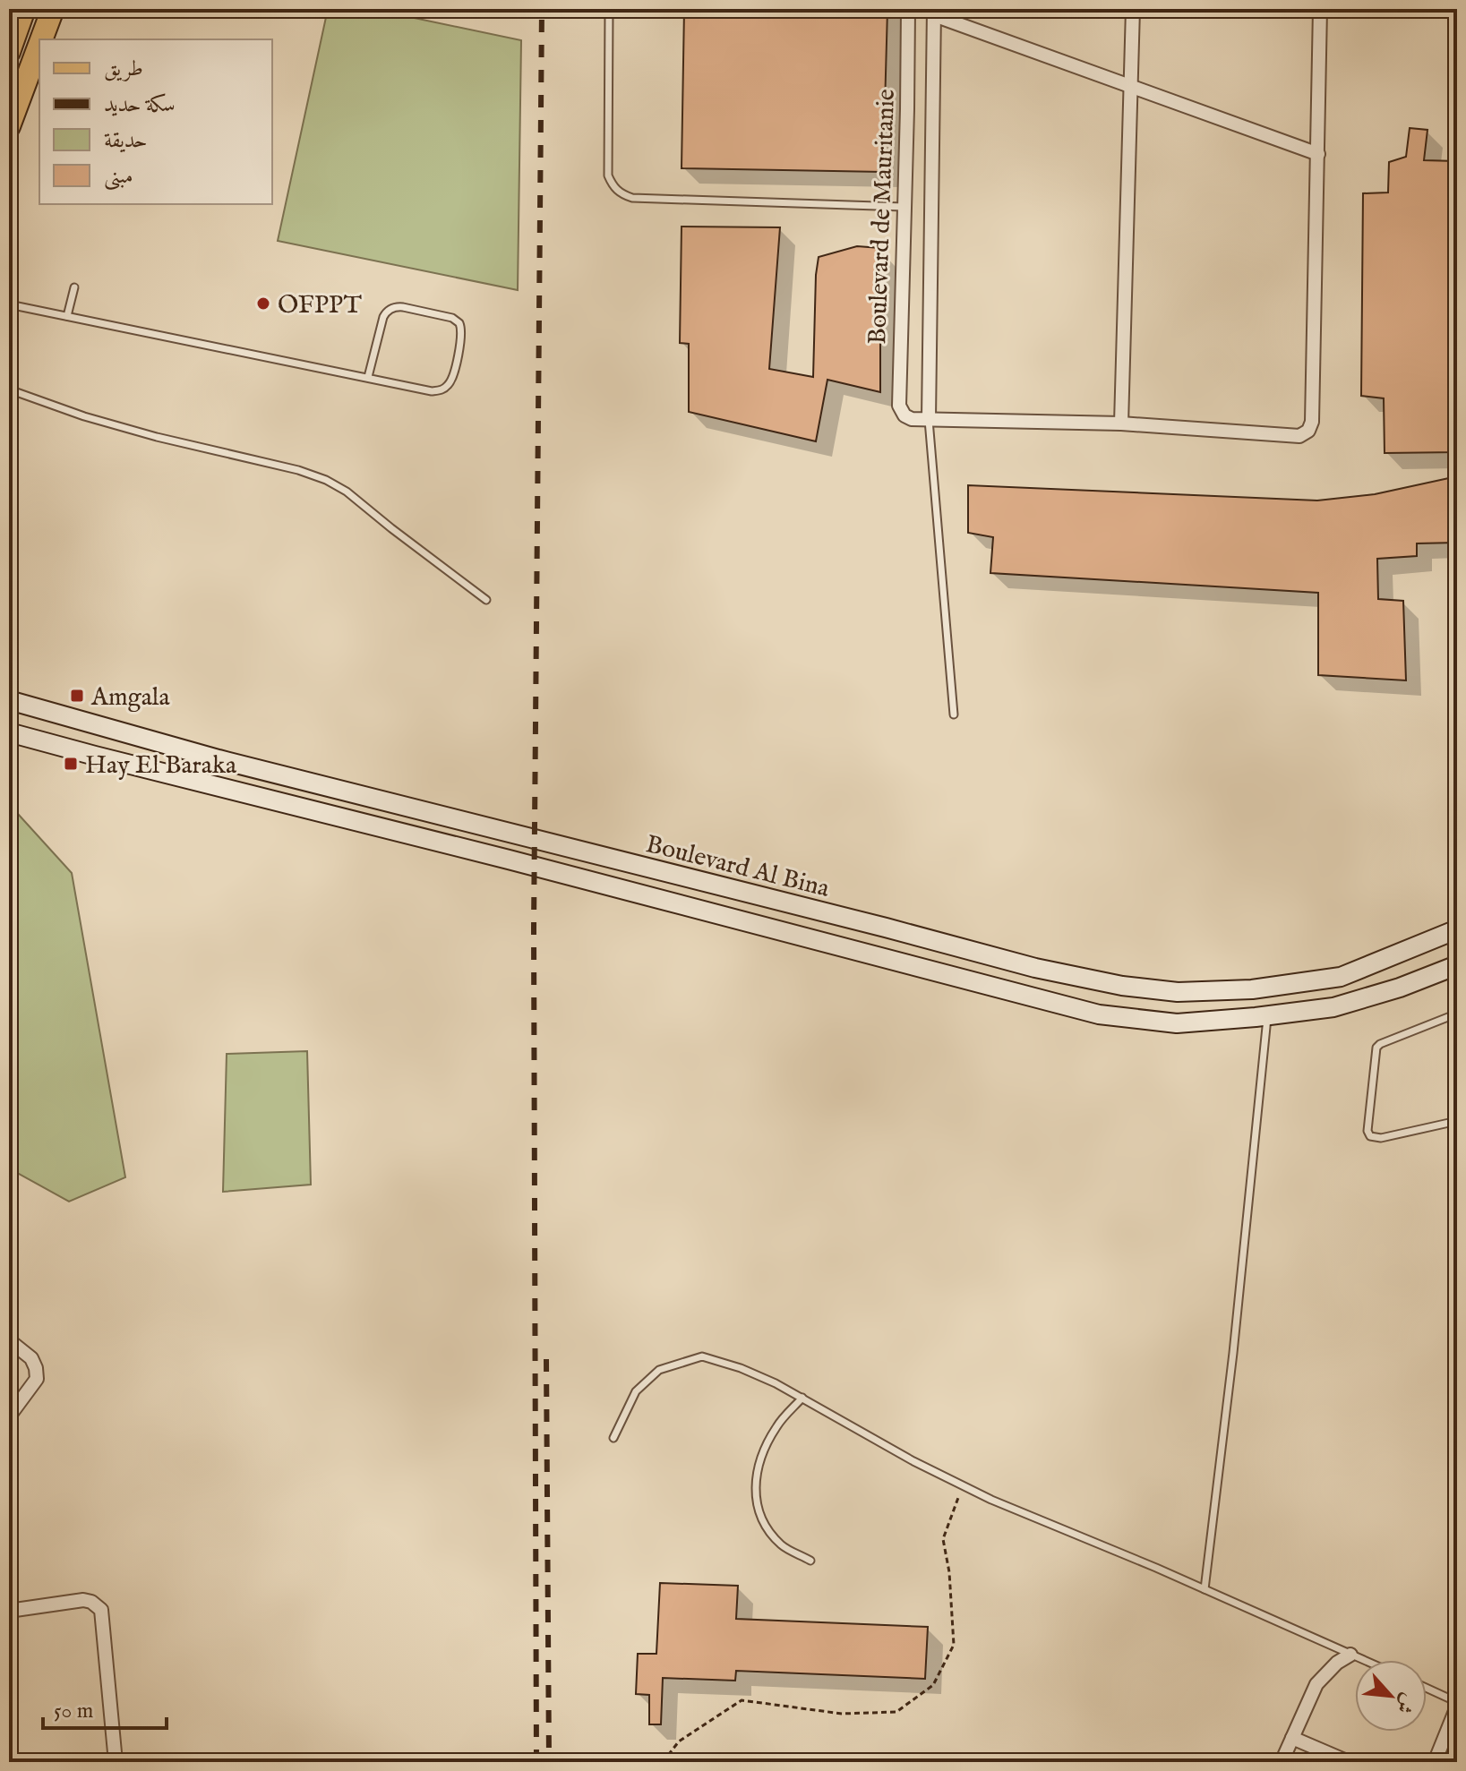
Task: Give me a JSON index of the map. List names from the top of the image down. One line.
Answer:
{"streets":{"main road":["Boulevard Al Bina"],"street":["Boulevard de Mauritanie"]},"places":{"other":["OFPPT"],"transit":["Amgala","Hay El Baraka"]},"legend":["طريق","سكة حديد","حديقة","مبنى"],"scale_bar":"50 m","north":"bottom right"}
